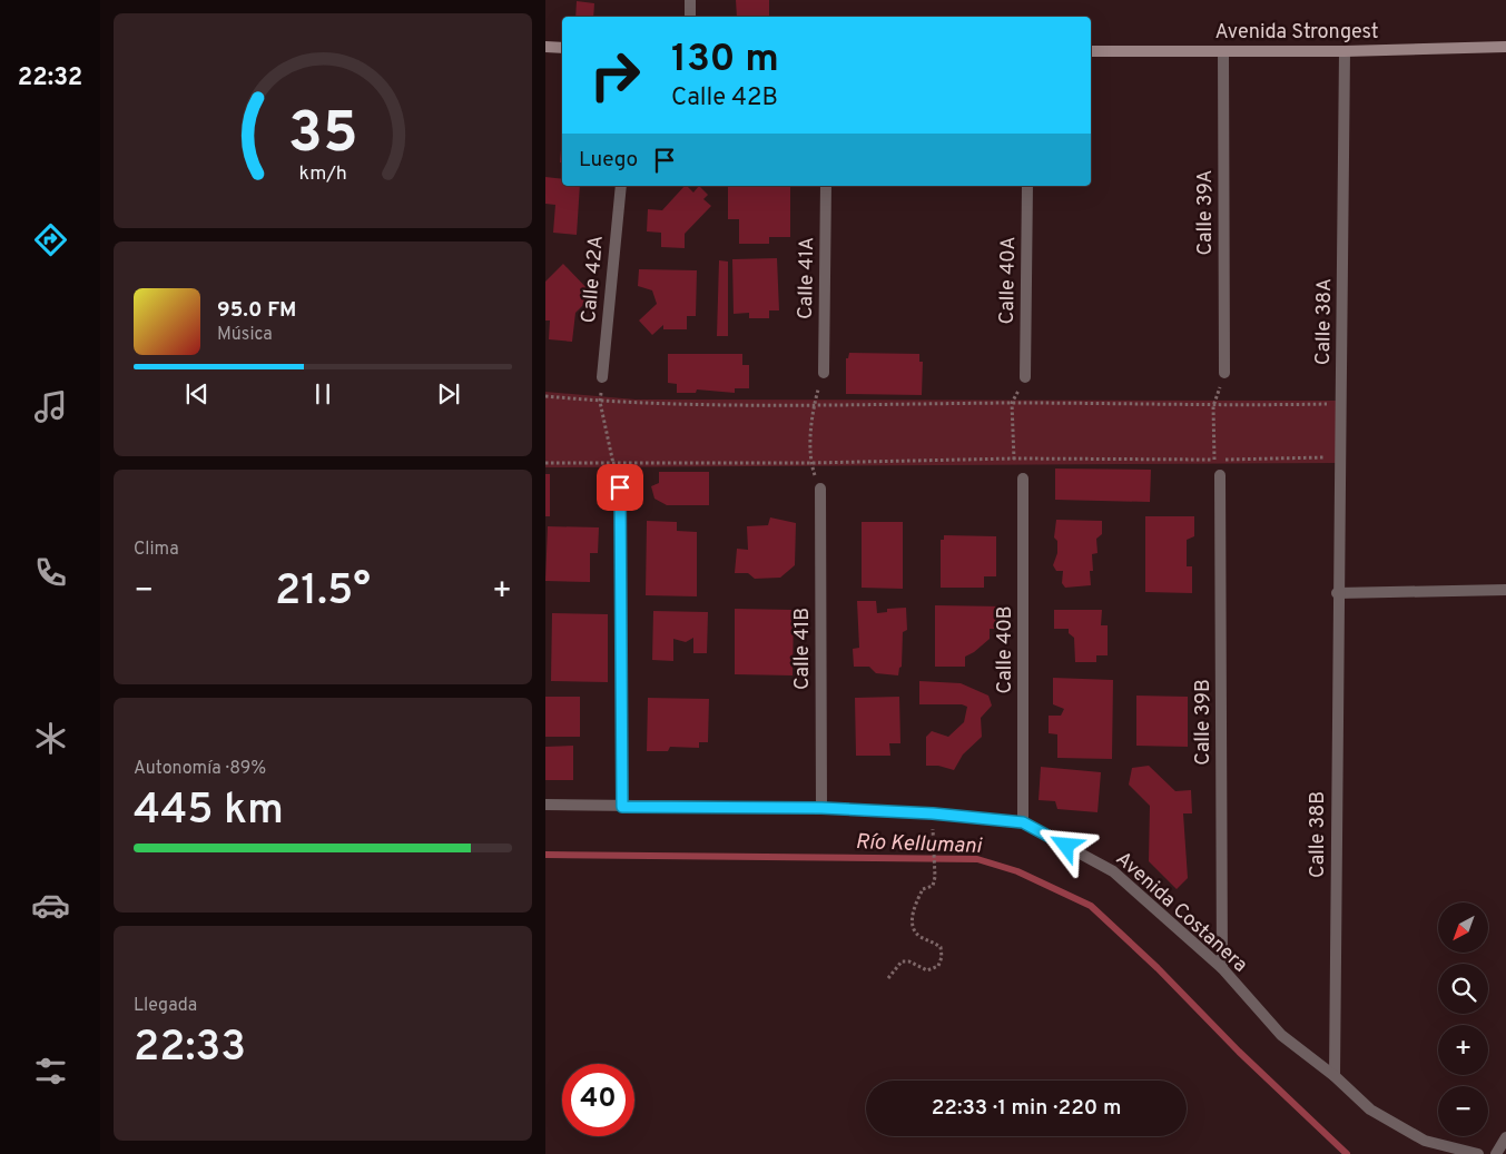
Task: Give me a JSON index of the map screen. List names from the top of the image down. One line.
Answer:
{"streets":{"main road":["Avenida Strongest"],"street":["Calle 39A","Calle 41A","Calle 42A","Calle 40A","Calle 38A","Calle 41B","Calle 40B","Calle 39B","Calle 38B","Avenida Costanera"]},"crossings":[["Avenida Strongest","Calle 39A"],["Avenida Strongest","Calle 38A"],["Calle 38A","Calle 38B"],["Calle 41B","Avenida Costanera"],["Calle 40B","Avenida Costanera"],["Calle 39B","Avenida Costanera"],["Calle 38B","Avenida Costanera"]],"water":["Río Kellumani"],"north":"bottom left","page":{"tabs":"22:32","turn":["130 m","Calle 42B"],"then":"Luego","song":["95.0 FM","Música"],"tile":["Clima",["Autonomía · 89%","445 km"],["Llegada","22:33"]],"heat":["−","21.5°","+"],"map_buttons":["+","−"],"limit":"40","trip":"22:33 · 1 min · 220 m","gauge":["35","km/h"]}}
